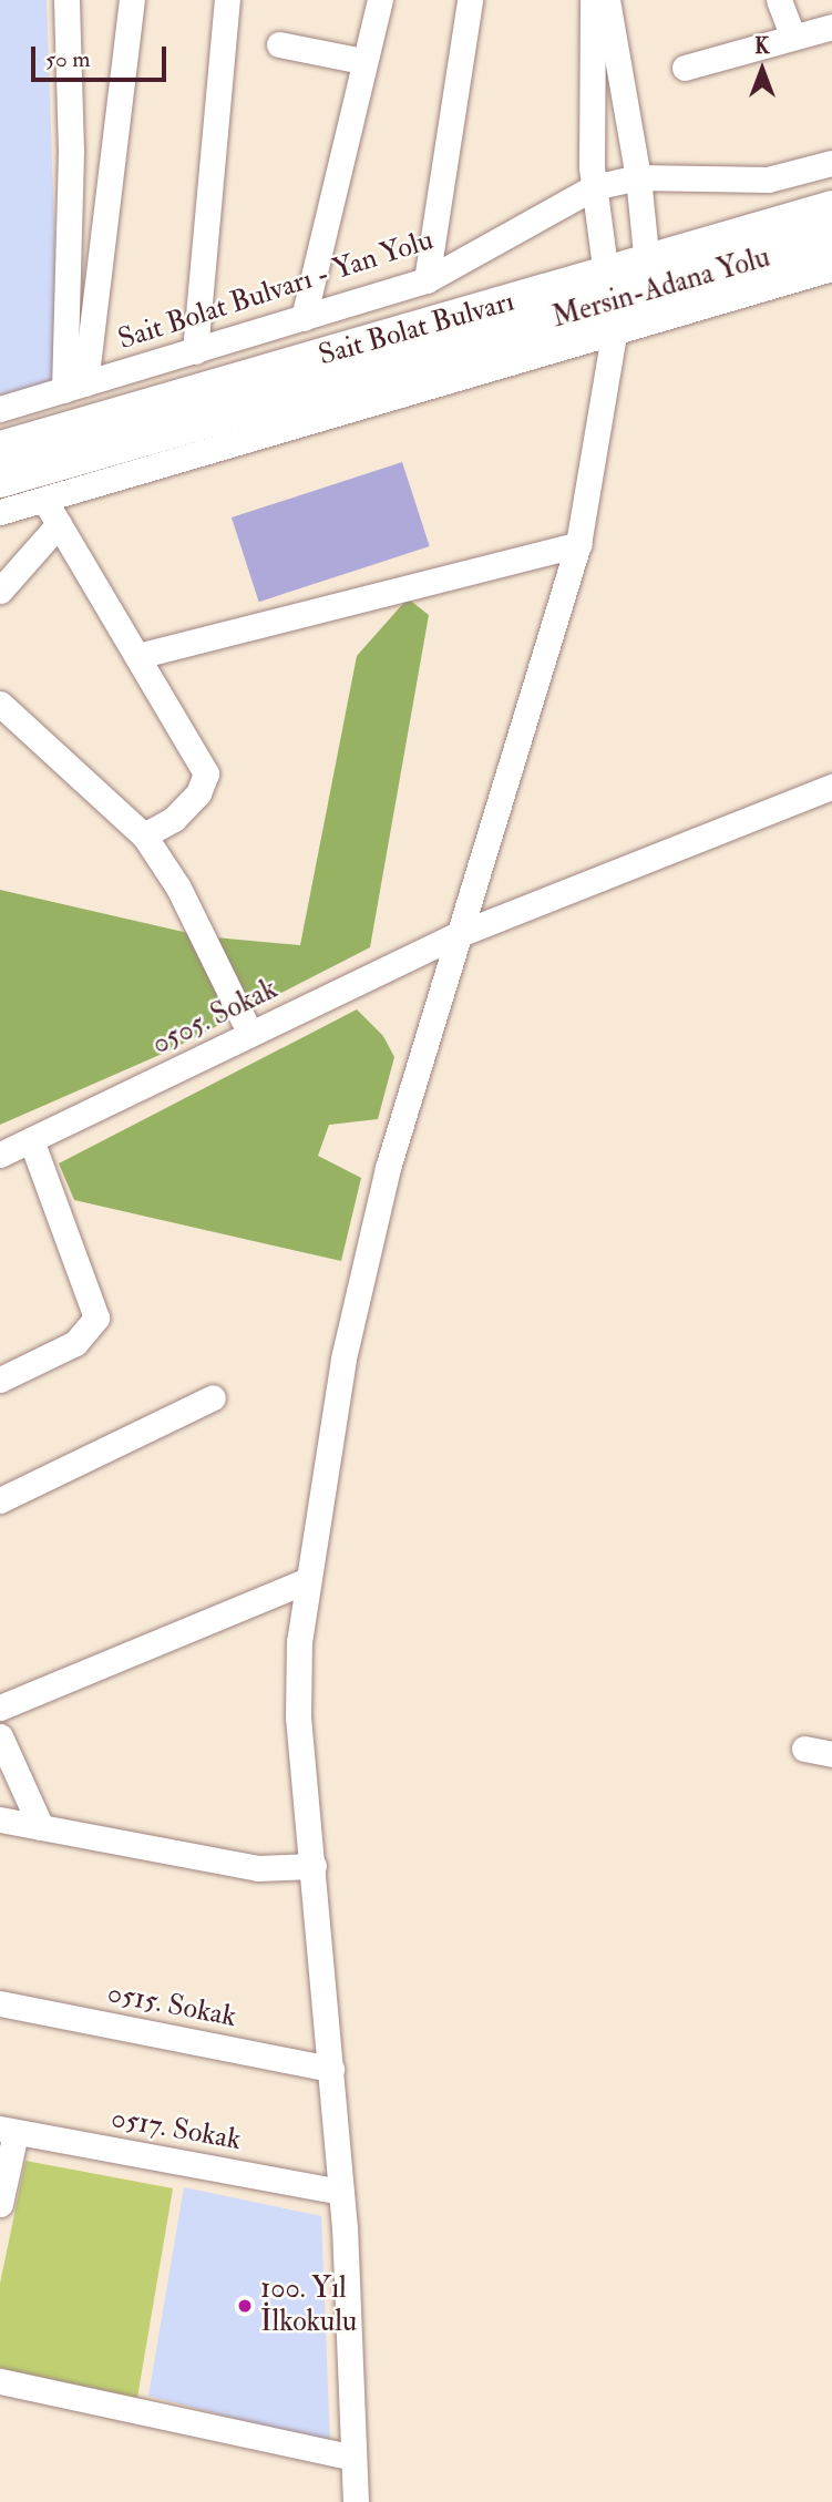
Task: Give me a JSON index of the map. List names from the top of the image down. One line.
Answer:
{"streets":{"highway":["Mersin-Adana Yolu","Sait Bolat Bulvarı"],"street":["Sait Bolat Bulvarı - Yan Yolu","0505. Sokak","0515. Sokak","0517. Sokak"]},"crossings":[["Mersin-Adana Yolu","Sait Bolat Bulvarı"]],"places":["100. Yıl İlkokulu"],"scale_bar":"50 m","north":"top"}
